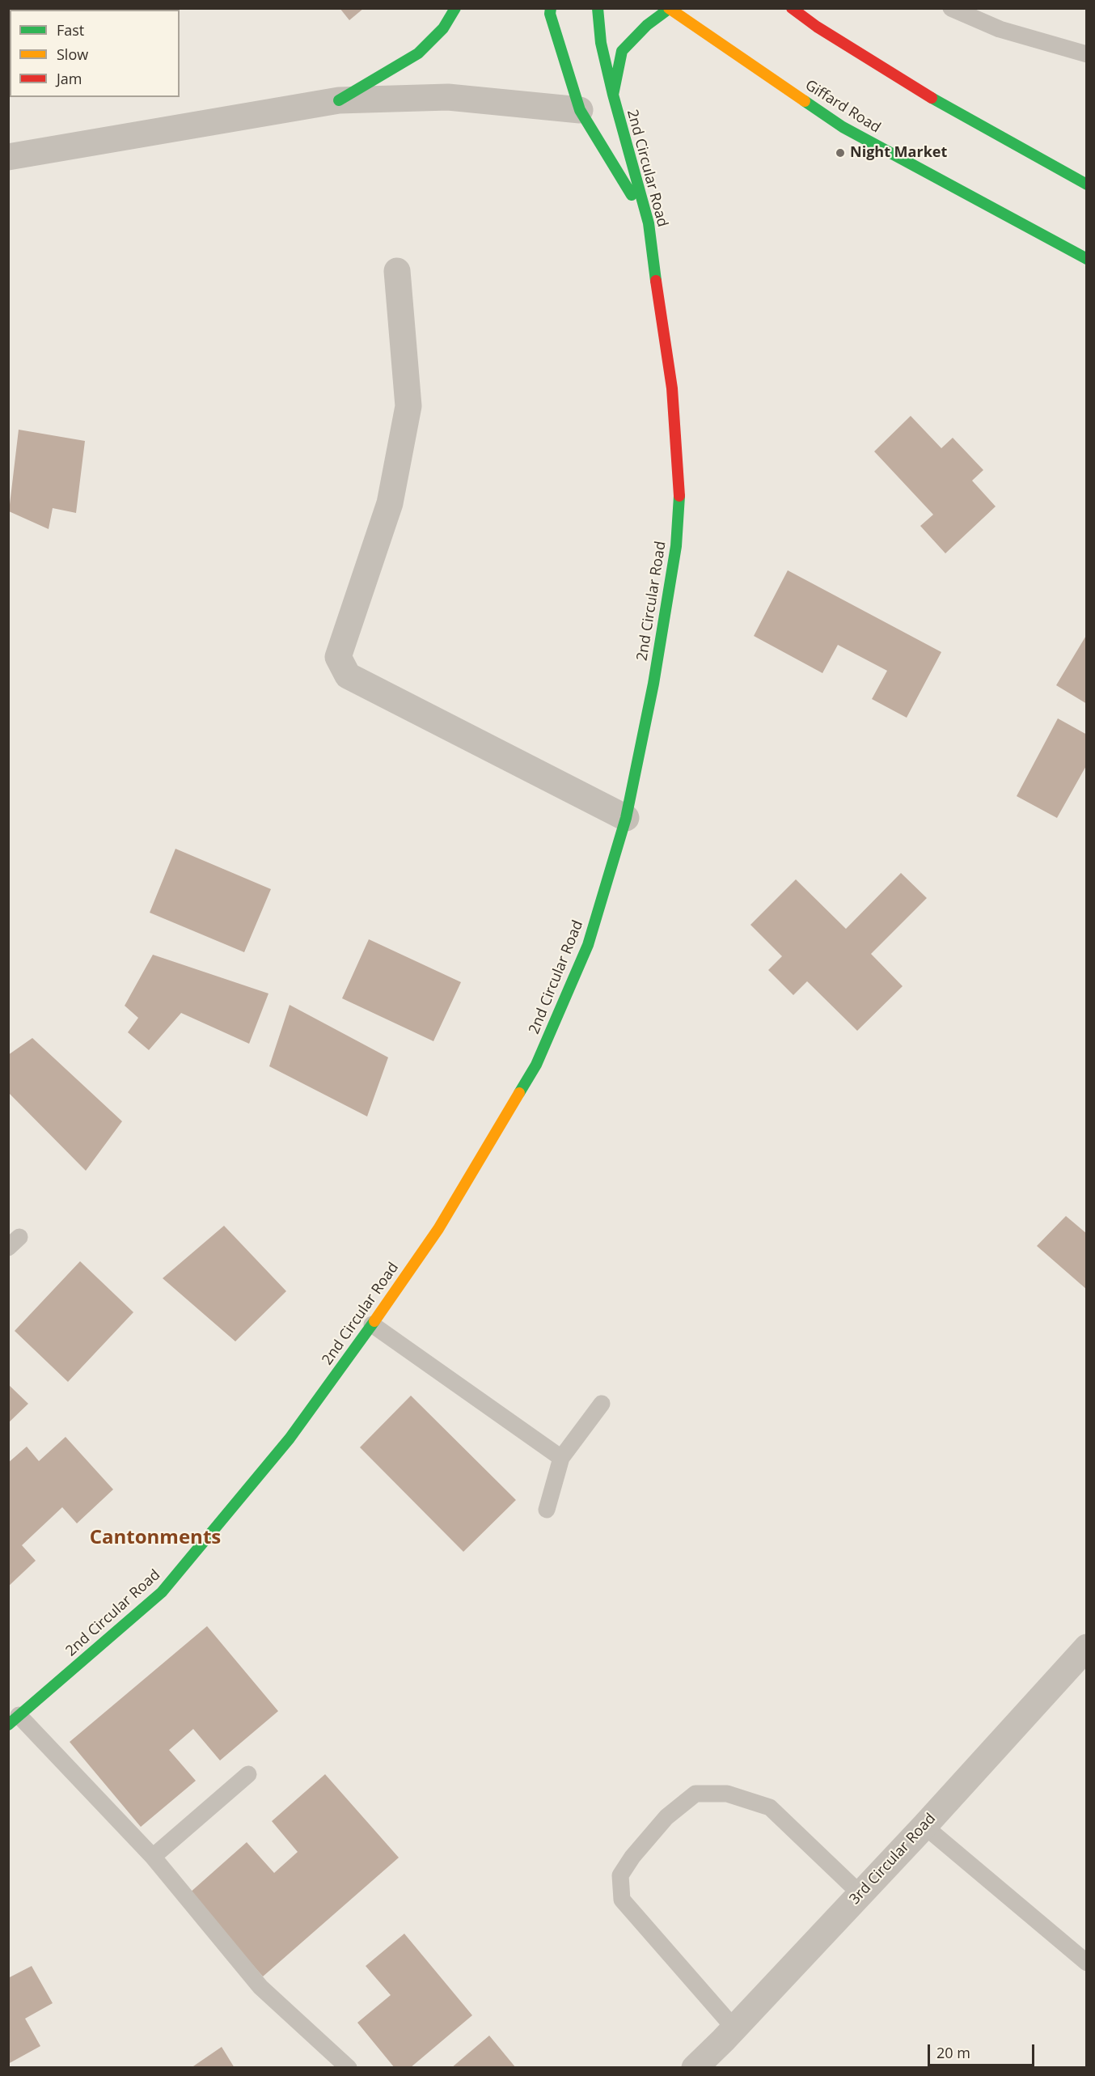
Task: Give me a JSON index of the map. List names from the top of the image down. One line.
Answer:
{"streets":{"street":["Giffard Road","2nd Circular Road","3rd Circular Road"]},"districts":["Cantonments"],"places":["Night Market"],"legend":["Fast","Slow","Jam"],"scale_bar":"20 m"}
